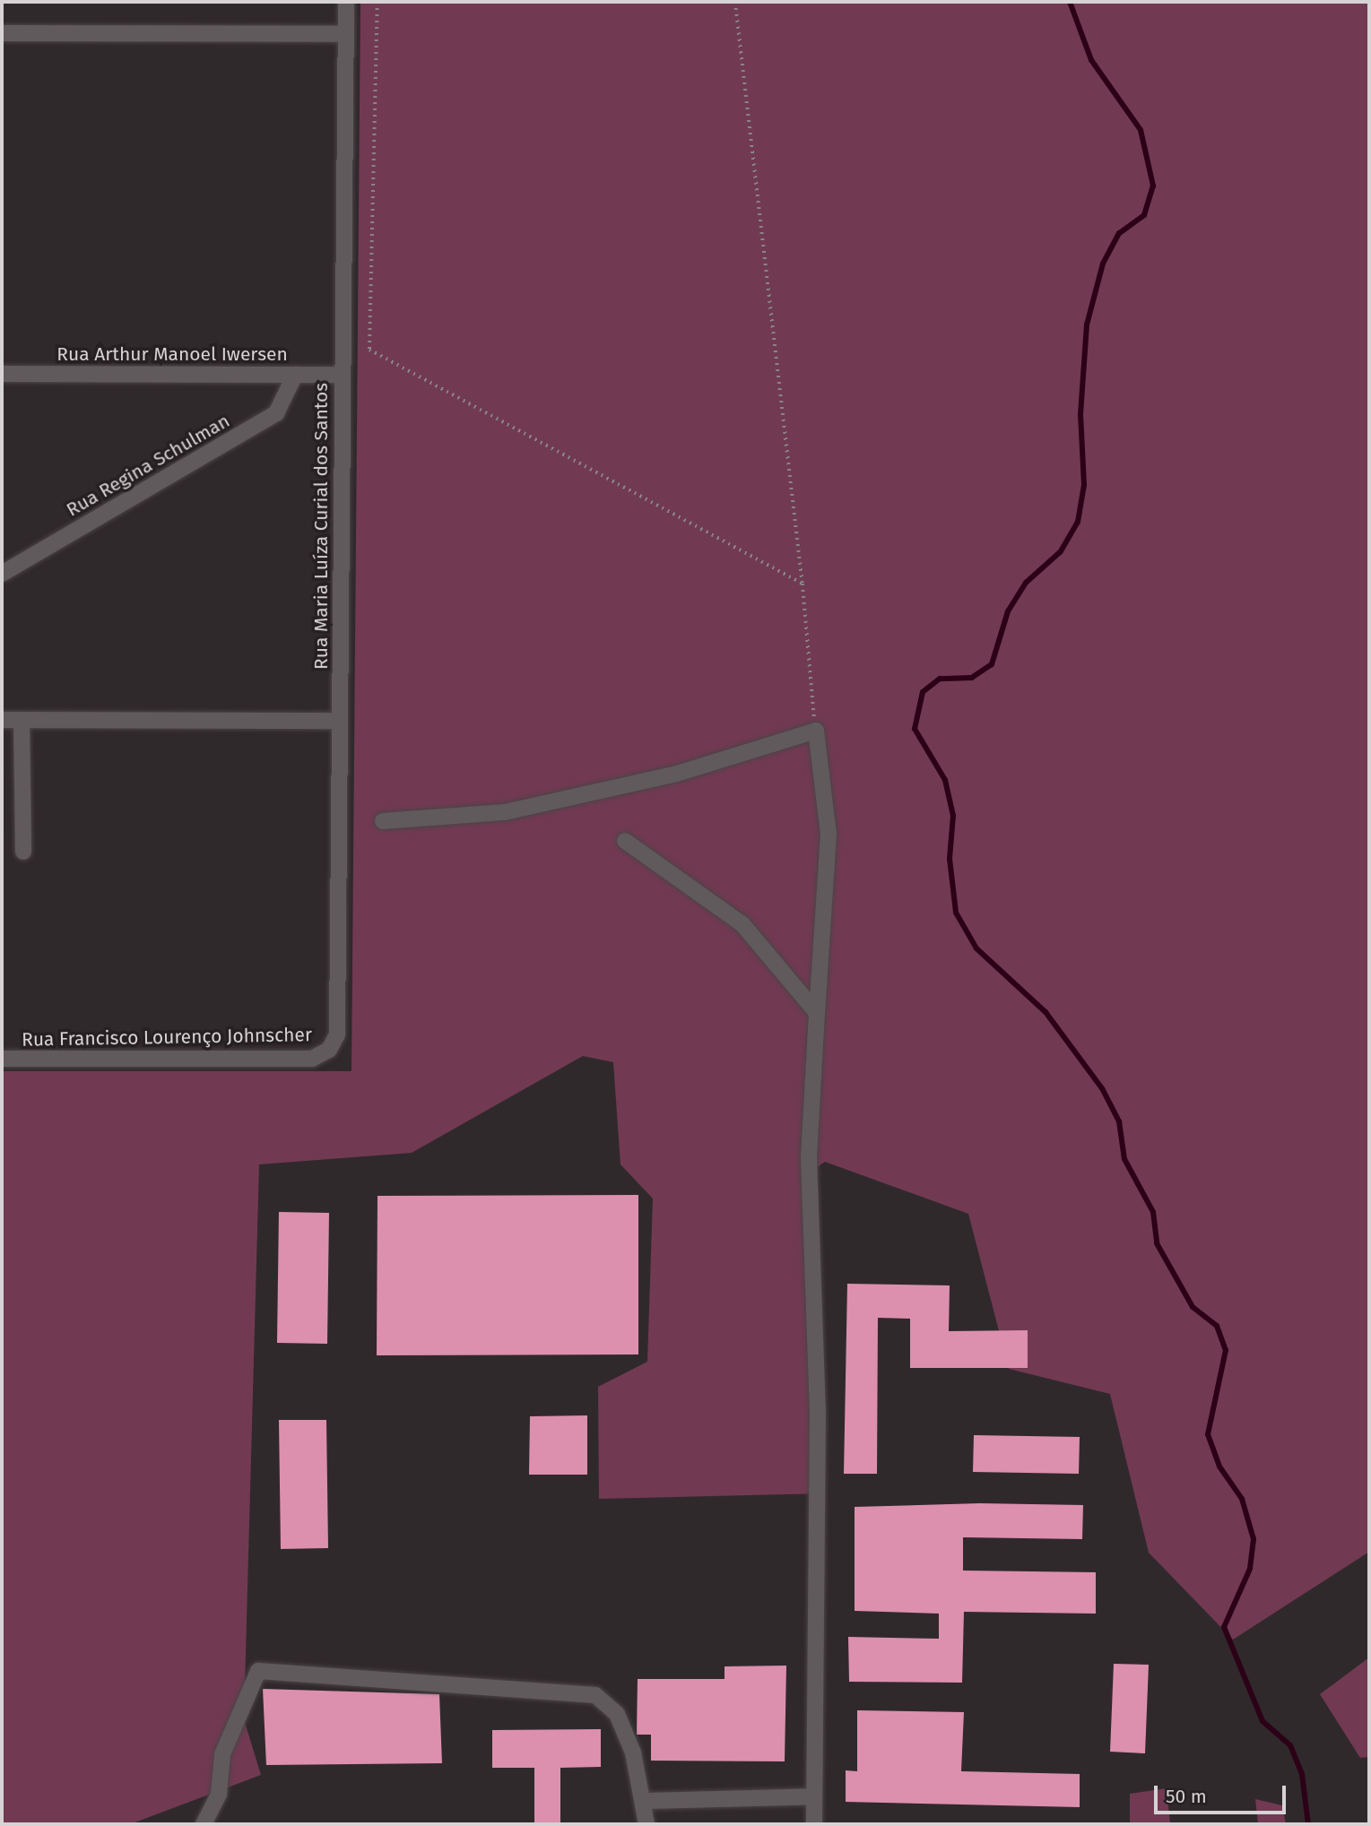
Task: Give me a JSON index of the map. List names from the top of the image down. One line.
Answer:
{"streets":{"street":["Rua Arthur Manoel Iwersen","Rua Regina Schulman","Rua Maria Luíza Curial dos Santos","Rua Francisco Lourenço Johnscher"]},"crossings":[["Rua Arthur Manoel Iwersen","Rua Regina Schulman"],["Rua Arthur Manoel Iwersen","Rua Maria Luíza Curial dos Santos"],["Rua Maria Luíza Curial dos Santos","Rua Francisco Lourenço Johnscher"]],"scale_bar":"50 m"}
